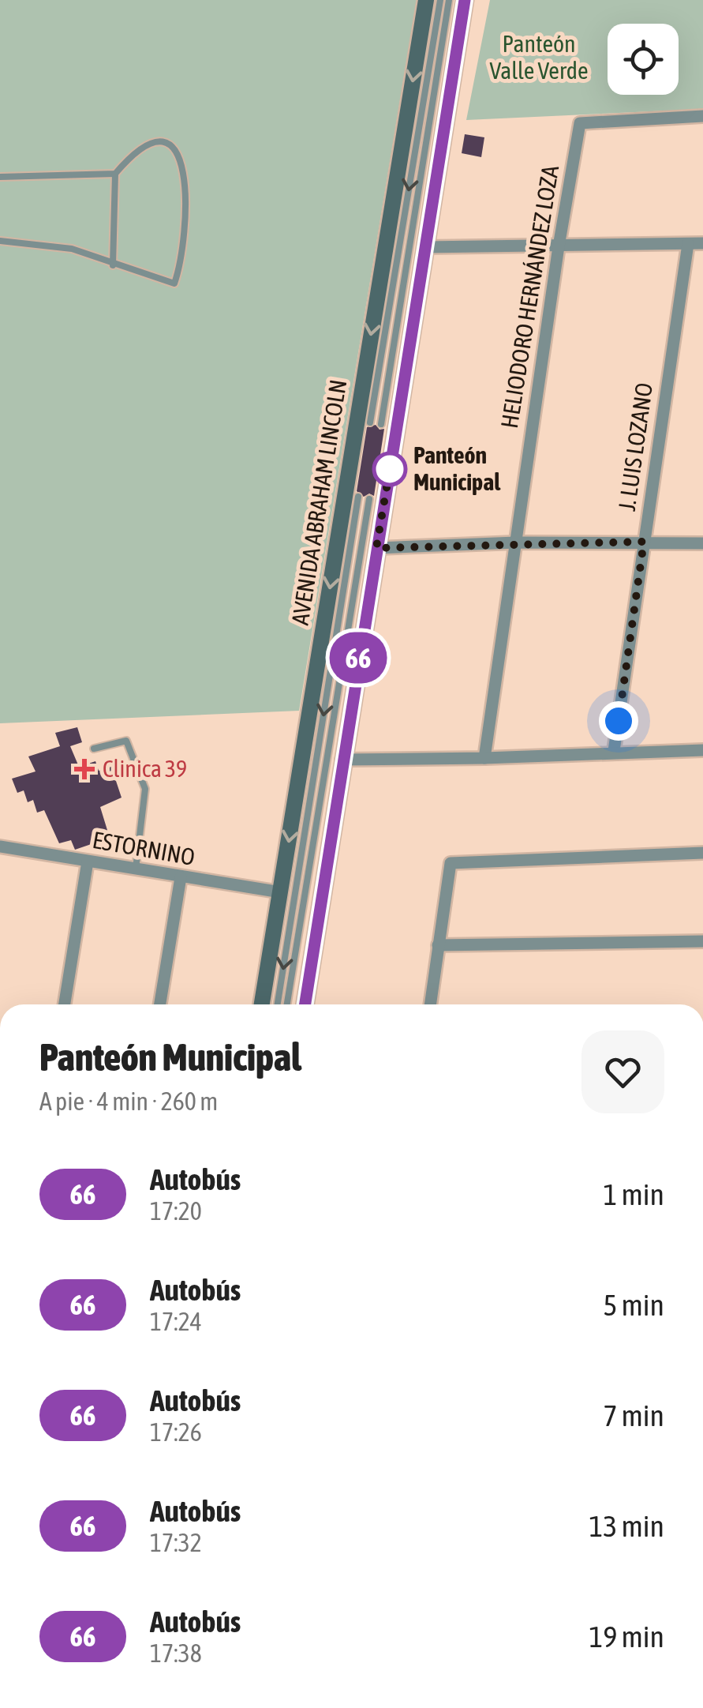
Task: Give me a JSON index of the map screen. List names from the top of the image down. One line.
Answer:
{"streets":{"main road":["AVENIDA ABRAHAM LINCOLN"],"street":["HELIODORO HERNÁNDEZ LOZA","J. LUIS LOZANO","ESTORNINO"]},"crossings":[["AVENIDA ABRAHAM LINCOLN","ESTORNINO"]],"parks":["Panteón Valle Verde"],"places":{"other":["Panteón Municipal"],"health":["Clinica 39"]},"lines":["bus line 66"],"page":{"on_map":"66","heading":["Panteón Municipal","A pie · 4 min · 260 m"],"list":[{"mark":"66","name":"Autobús","note":"17:20","value":"1 min"},{"mark":"66","name":"Autobús","note":"17:24","value":"5 min"},{"mark":"66","name":"Autobús","note":"17:26","value":"7 min"},{"mark":"66","name":"Autobús","note":"17:32","value":"13 min"},{"mark":"66","name":"Autobús","note":"17:38","value":"19 min"}]}}
